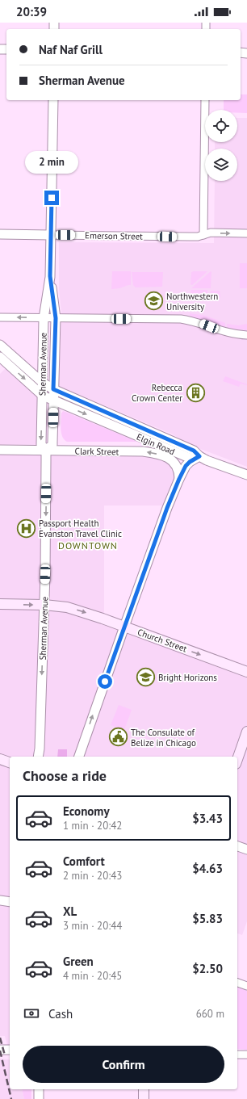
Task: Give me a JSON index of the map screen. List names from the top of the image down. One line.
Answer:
{"streets":{"main road":["Church Street"],"street":["Emerson Street","Sherman Avenue","Elgin Road","Clark Street"]},"crossings":[["Emerson Street","Sherman Avenue"],["Sherman Avenue","Elgin Road"],["Sherman Avenue","Clark Street"],["Sherman Avenue","Church Street"]],"one_way":["Church Street"],"districts":["DOWNTOWN"],"places":{"school or university":["Northwestern University","Bright Horizons"],"building":["Rebecca Crown Center"],"hospital":["Passport Health Evanston Travel Clinic"],"public building":["The Consulate of Belize in Chicago"]},"page":{"status":"20:39","banner":["Naf Naf Grill","Sherman Avenue"],"bubble":"2 min","heading":"Choose a ride","list":[{"name":"Economy","note":"1 min · 20:42","value":"$3.43"},{"name":"Comfort","note":"2 min · 20:43","value":"$4.63"},{"name":"XL","note":"3 min · 20:44","value":"$5.83"},{"name":"Green","note":"4 min · 20:45","value":"$2.50"}],"pay":["Cash","660 m"],"buttons":"Confirm"}}
